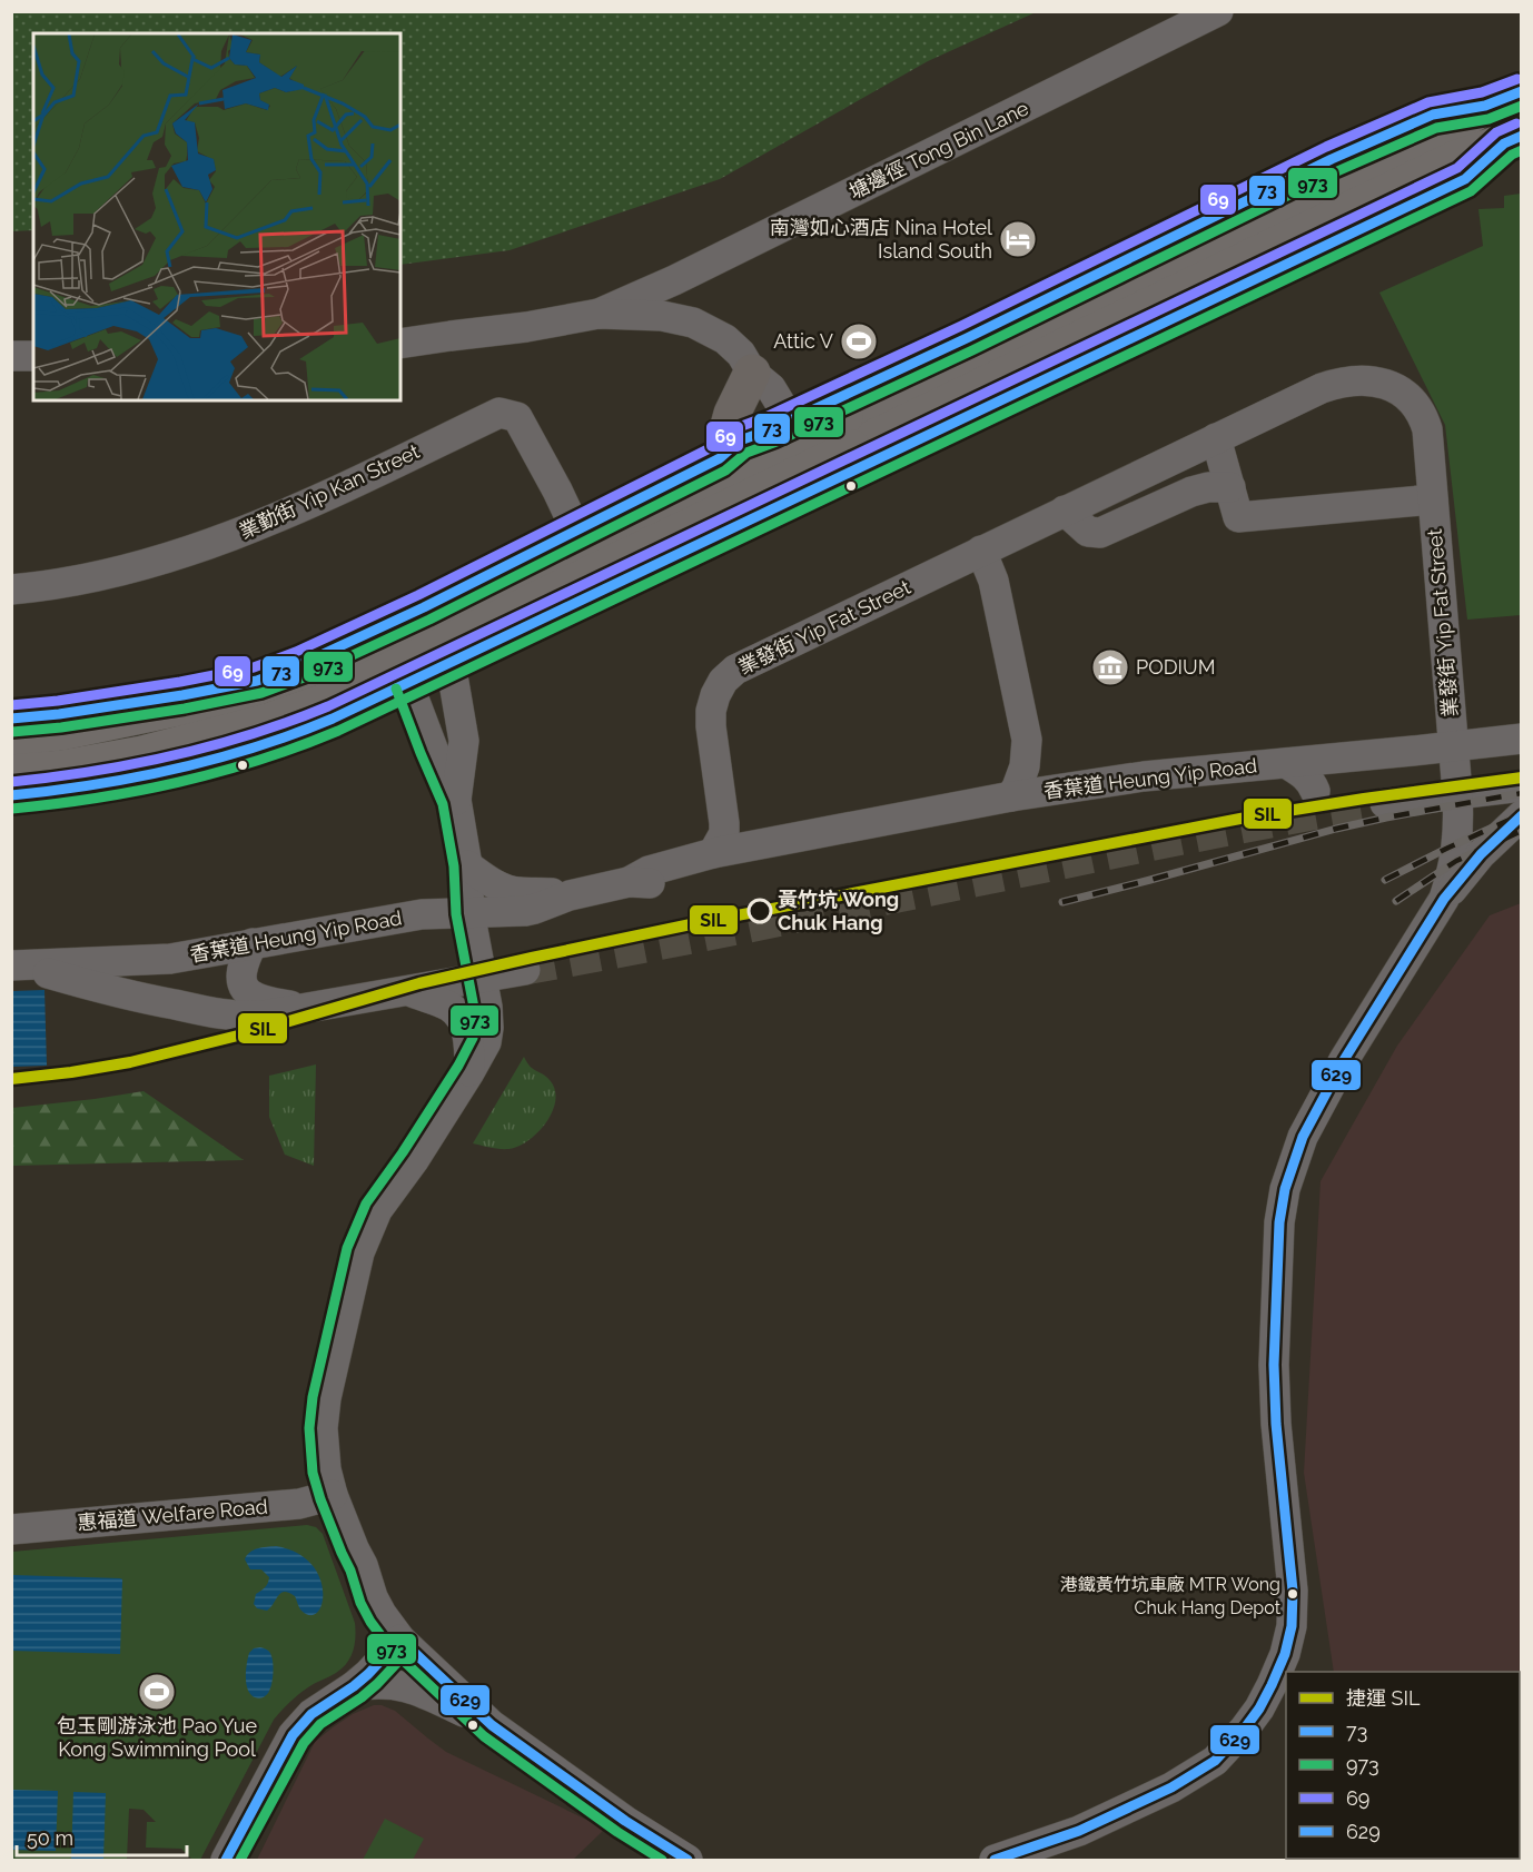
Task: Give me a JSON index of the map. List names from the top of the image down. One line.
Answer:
{"streets":{"street":["塘邊徑 Tong Bin Lane","業勤街 Yip Kan Street","業發街 Yip Fat Street","香葉道 Heung Yip Road","惠福道 Welfare Road"]},"crossings":[["業發街 Yip Fat Street","香葉道 Heung Yip Road"]],"places":{"hotel":["南灣如心酒店 Nina Hotel Island South"],"sports":["Attic V","包玉剛游泳池 Pao Yue Kong Swimming Pool"],"museum":["PODIUM"],"other":["黃竹坑 Wong Chuk Hang","港鐵黃竹坑車廠 MTR Wong Chuk Hang Depot"]},"lines":["transit line 69","transit line 73","transit line 973","metro line SIL","transit line 629"],"legend":["捷運 SIL","73","973","69","629"],"scale_bar":"50 m"}
